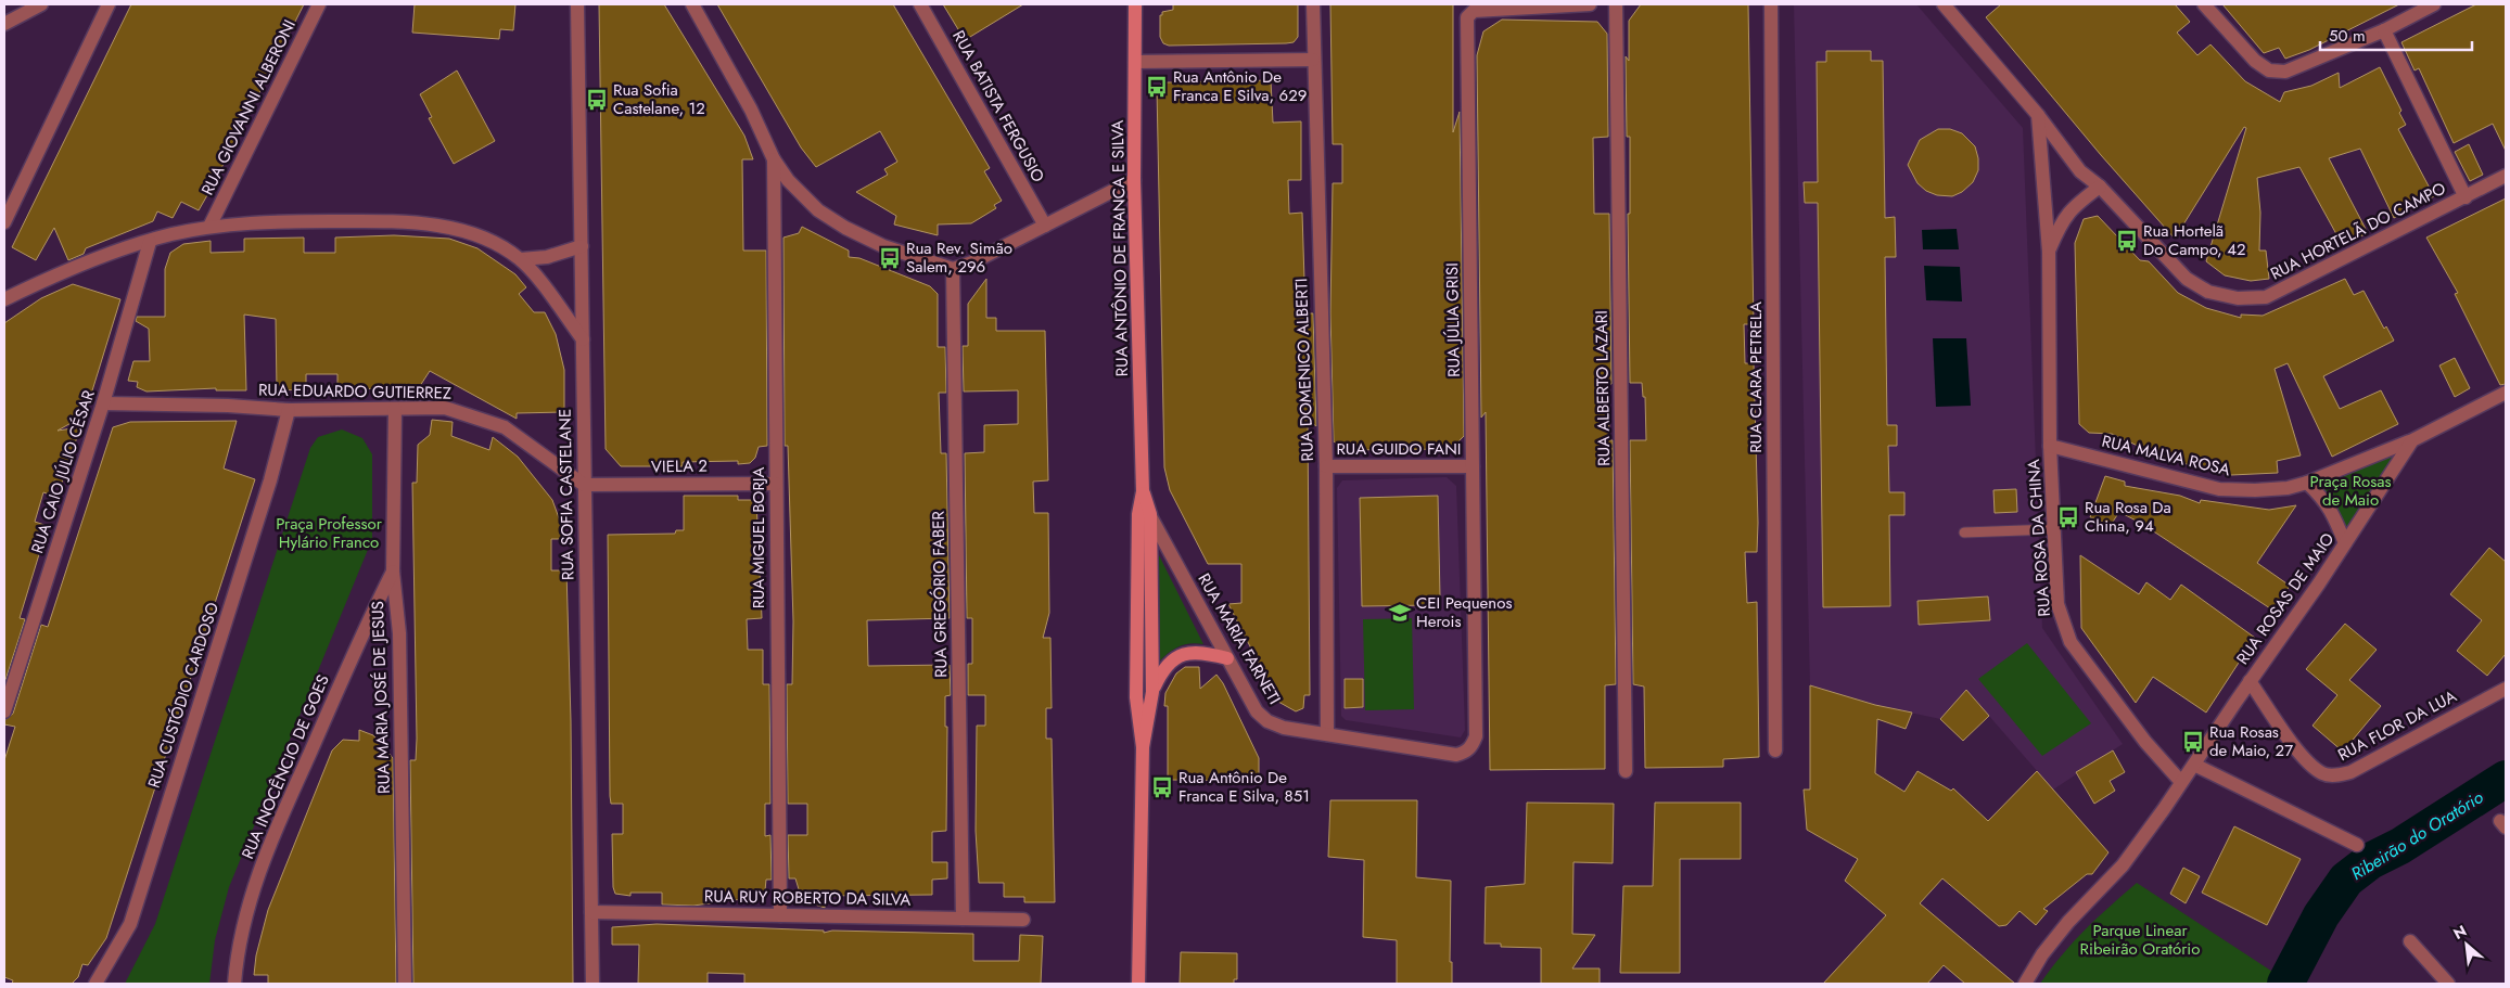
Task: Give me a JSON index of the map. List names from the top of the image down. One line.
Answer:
{"streets":{"main road":["RUA ANTÔNIO DE FRANCA E SILVA"],"street":["RUA BATISTA FERGUSIO","RUA GIOVANNI ALBERONI","RUA HORTELÃ DO CAMPO","RUA JÚLIA GRISI","RUA DOMENICO ALBERTI","RUA CLARA PETRELA","RUA ALBERTO LAZARI","RUA EDUARDO GUTIERREZ","RUA GUIDO FANI","RUA MALVA ROSA","VIELA 2","RUA CAIO JÚLIO CÉSAR","RUA SOFIA CASTELANE","RUA MIGUEL BORJA","RUA ROSA DA CHINA","RUA GREGÓRIO FABER","RUA ROSAS DE MAIO","RUA MARIA FARNETI","RUA CUSTÓDIO CARDOSO","RUA MARIA JOSÉ DE JESUS","RUA FLOR DA LUA","RUA INOCÊNCIO DE GOES","RUA RUY ROBERTO DA SILVA"]},"crossings":[["RUA HORTELÃ DO CAMPO","RUA ROSA DA CHINA"],["RUA ANTÔNIO DE FRANCA E SILVA","RUA MARIA FARNETI"],["RUA JÚLIA GRISI","RUA GUIDO FANI"],["RUA JÚLIA GRISI","RUA MARIA FARNETI"],["RUA DOMENICO ALBERTI","RUA GUIDO FANI"],["RUA DOMENICO ALBERTI","RUA MARIA FARNETI"],["RUA EDUARDO GUTIERREZ","VIELA 2"],["RUA EDUARDO GUTIERREZ","RUA CAIO JÚLIO CÉSAR"],["RUA EDUARDO GUTIERREZ","RUA SOFIA CASTELANE"],["RUA EDUARDO GUTIERREZ","RUA CUSTÓDIO CARDOSO"],["RUA EDUARDO GUTIERREZ","RUA MARIA JOSÉ DE JESUS"],["RUA MALVA ROSA","RUA ROSA DA CHINA"],["RUA MALVA ROSA","RUA ROSAS DE MAIO"],["VIELA 2","RUA SOFIA CASTELANE"],["VIELA 2","RUA MIGUEL BORJA"],["RUA SOFIA CASTELANE","RUA RUY ROBERTO DA SILVA"],["RUA MIGUEL BORJA","RUA RUY ROBERTO DA SILVA"],["RUA ROSA DA CHINA","RUA ROSAS DE MAIO"],["RUA GREGÓRIO FABER","RUA RUY ROBERTO DA SILVA"],["RUA ROSAS DE MAIO","RUA FLOR DA LUA"],["RUA MARIA JOSÉ DE JESUS","RUA INOCÊNCIO DE GOES"]],"water":["Ribeirão do Oratório"],"parks":["Praça Rosas de Maio","Praça Professor Hylário Franco","Parque Linear Ribeirão Oratório"],"places":{"bus stop":["Rua Antônio De Franca E Silva, 629","Rua Sofia Castelane, 12","Rua Hortelã Do Campo, 42","Rua Rev. Simão Salem, 296","Rua Rosa Da China, 94","Rua Rosas de Maio, 27","Rua Antônio De Franca E Silva, 851"],"school or university":["CEI Pequenos Herois"]},"scale_bar":"50 m","north":"top left"}
